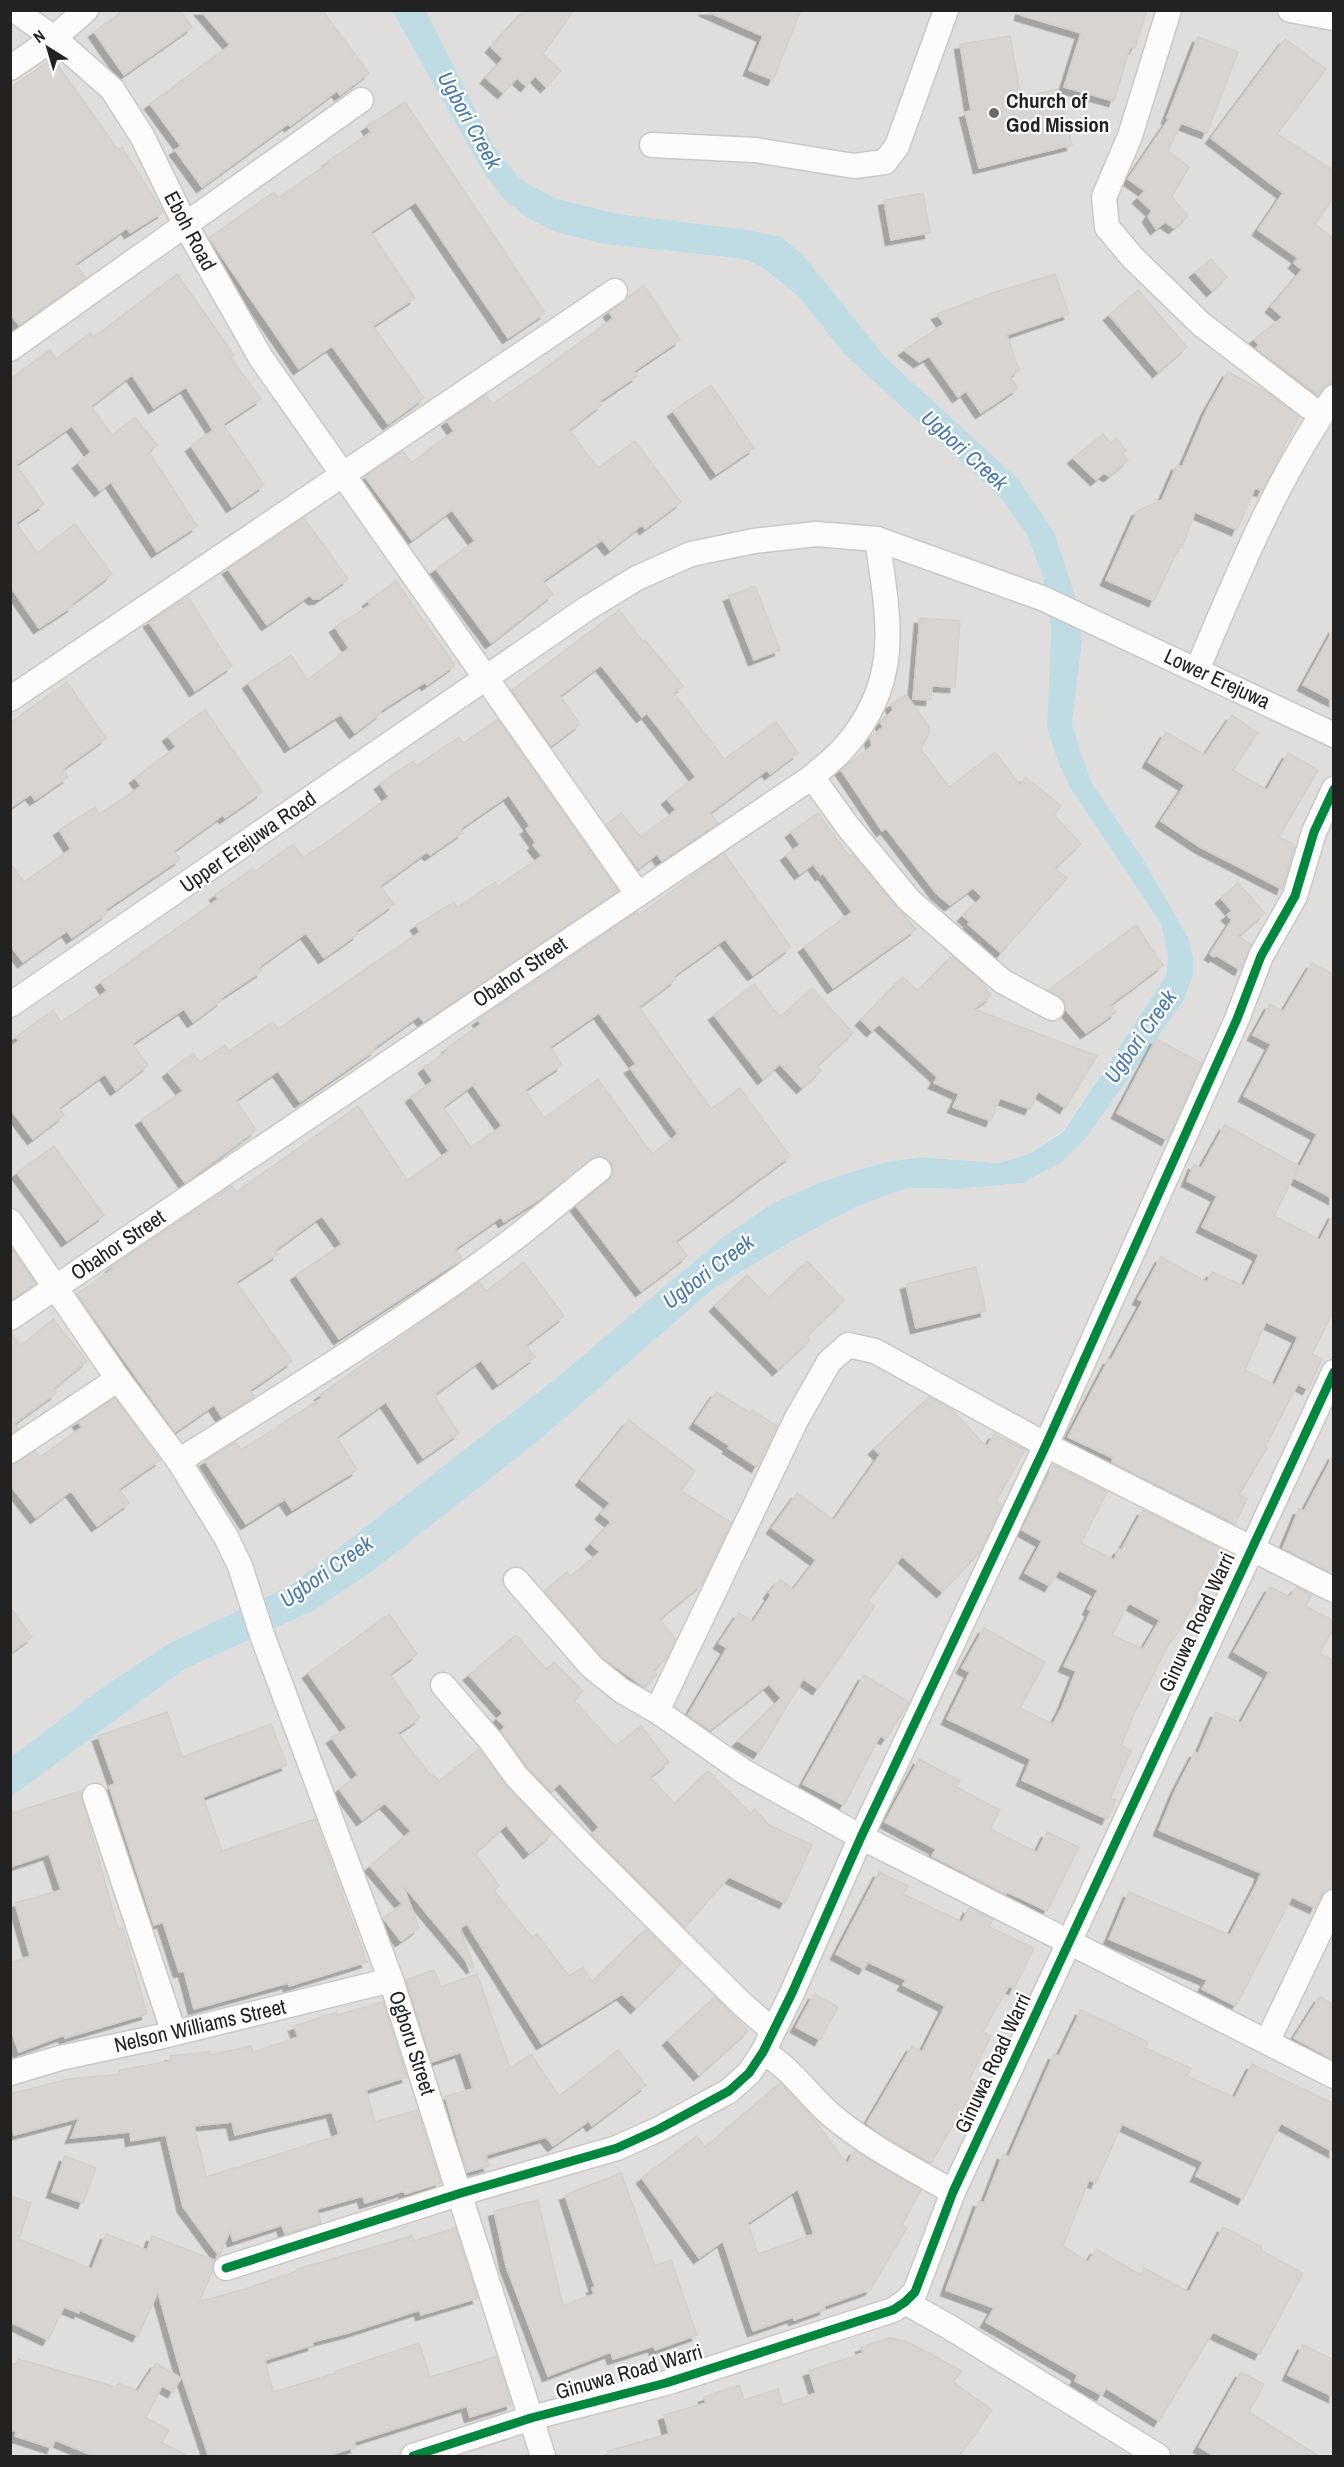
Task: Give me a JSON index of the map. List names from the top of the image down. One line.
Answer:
{"streets":{"street":["Eboh Road","Lower Erejuwa","Upper Erejuwa Road","Obahor Street","Ginuwa Road Warri","Nelson Williams Street","Ogboru Street"]},"crossings":[["Eboh Road","Upper Erejuwa Road"],["Eboh Road","Obahor Street"],["Lower Erejuwa","Upper Erejuwa Road"],["Lower Erejuwa","Obahor Street"],["Upper Erejuwa Road","Obahor Street"],["Obahor Street","Ogboru Street"],["Ginuwa Road Warri","Ogboru Street"],["Nelson Williams Street","Ogboru Street"]],"water":["Ugbori Creek"],"places":["Church of God Mission"],"north":"top left"}
